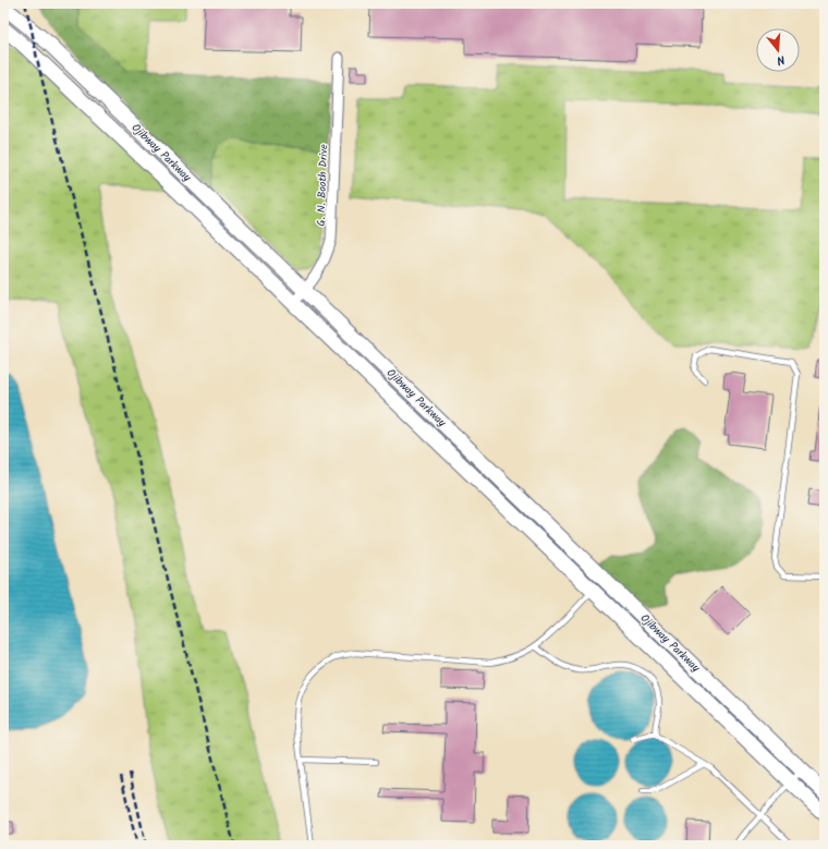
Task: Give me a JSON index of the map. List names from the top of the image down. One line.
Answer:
{"streets":{"main road":["Ojibway Parkway"],"street":["G. N. Booth Drive"]},"crossings":[["Ojibway Parkway","G. N. Booth Drive"]],"north":"bottom"}
